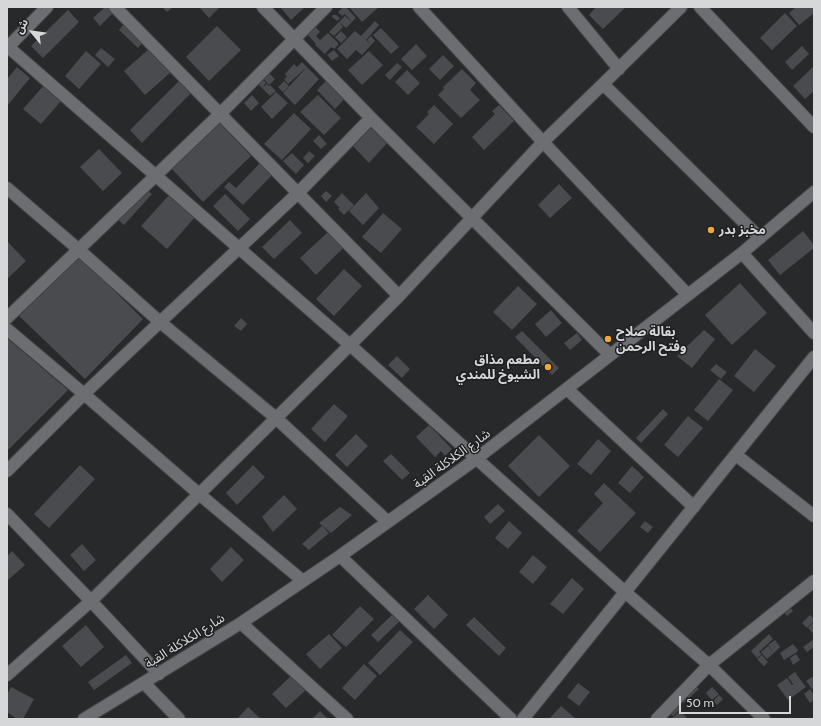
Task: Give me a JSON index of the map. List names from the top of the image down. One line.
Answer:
{"streets":{"street":["شارع الكلاكلة القبة"]},"places":["مخبز بدر","بقالة صلاح وفتح الرحمن","مطعم مذاق الشيوخ للمندي"],"scale_bar":"50 m","north":"top left"}
